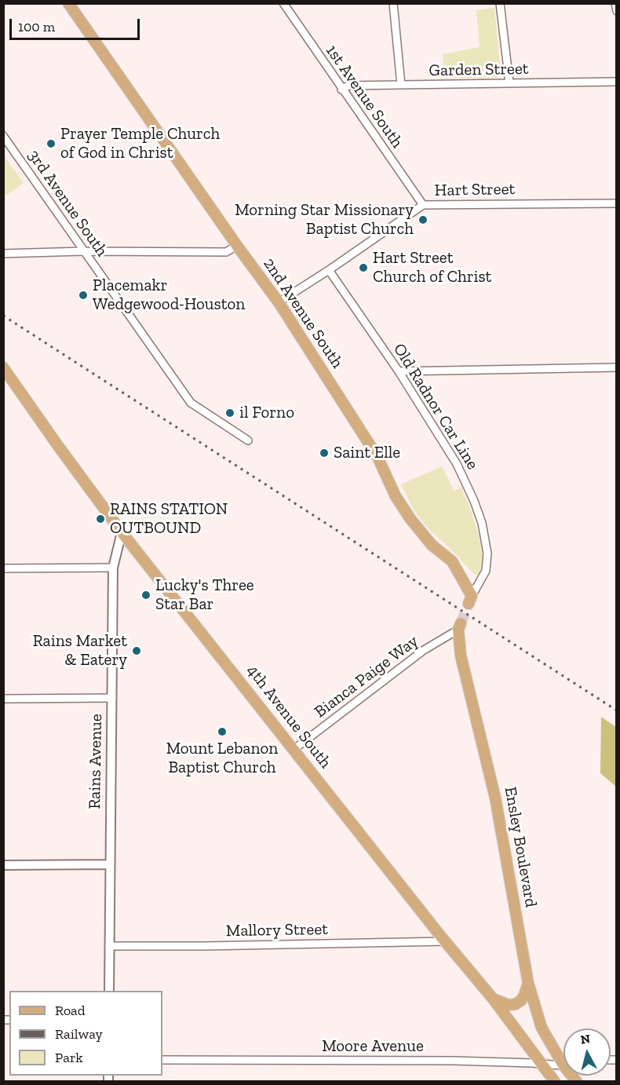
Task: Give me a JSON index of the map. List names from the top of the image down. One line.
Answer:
{"streets":{"main road":["2nd Avenue South","4th Avenue South","Ensley Boulevard"],"street":["Garden Street","1st Avenue South","Hart Street","3rd Avenue South","Old Radnor Car Line","Bianca Paige Way","Rains Avenue","Mallory Street","Moore Avenue"]},"crossings":[["Garden Street","1st Avenue South"],["1st Avenue South","Hart Street"],["Hart Street","2nd Avenue South"],["Hart Street","Old Radnor Car Line"],["2nd Avenue South","Old Radnor Car Line"],["Bianca Paige Way","4th Avenue South"],["Bianca Paige Way","Ensley Boulevard"],["4th Avenue South","Rains Avenue"],["4th Avenue South","Mallory Street"],["4th Avenue South","Moore Avenue"],["Rains Avenue","Mallory Street"],["Ensley Boulevard","Moore Avenue"]],"places":["Prayer Temple Church of God in Christ","Morning Star Missionary Baptist Church","Hart Street Church of Christ","Placemakr Wedgewood-Houston","il Forno","Saint Elle","RAINS STATION OUTBOUND","Lucky's Three Star Bar","Rains Market & Eatery","Mount Lebanon Baptist Church"],"legend":["Road","Railway","Park"],"scale_bar":"100 m","north":"top"}
